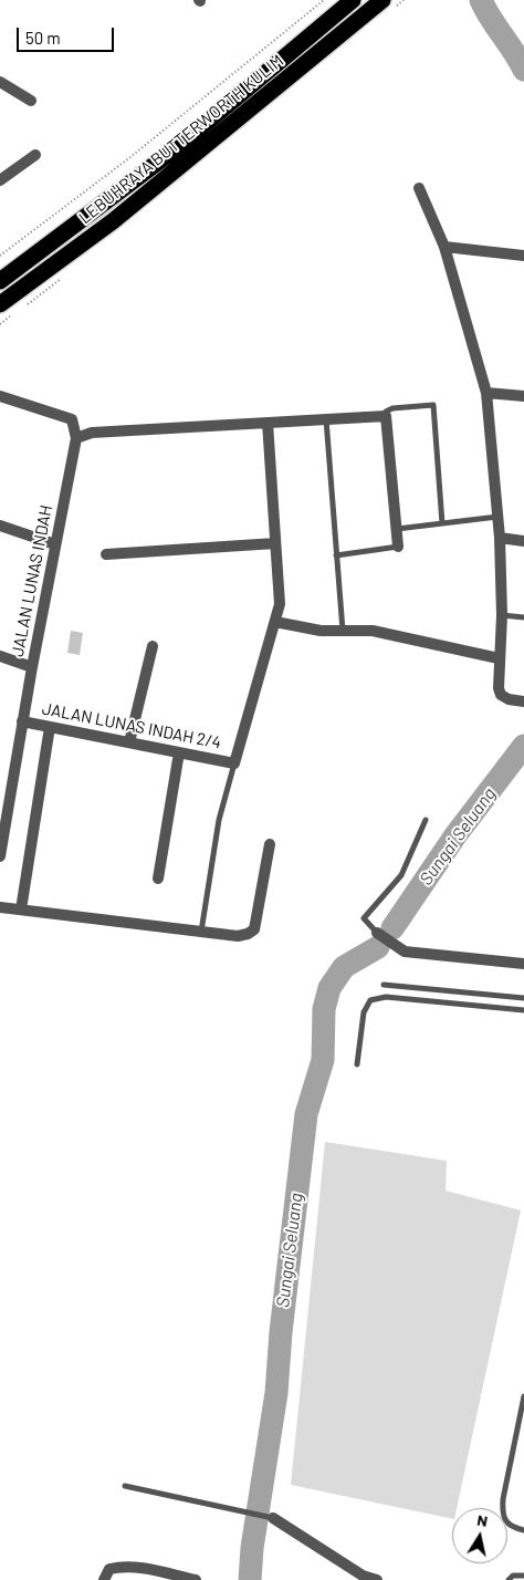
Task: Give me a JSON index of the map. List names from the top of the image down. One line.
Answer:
{"streets":{"highway":["LEBUHRAYA BUTTERWORTH KULIM"],"street":["JALAN LUNAS INDAH","JALAN LUNAS INDAH 2/4"]},"crossings":[["JALAN LUNAS INDAH","JALAN LUNAS INDAH 2/4"]],"water":["Sungai Seluang"],"scale_bar":"50 m","north":"top"}
